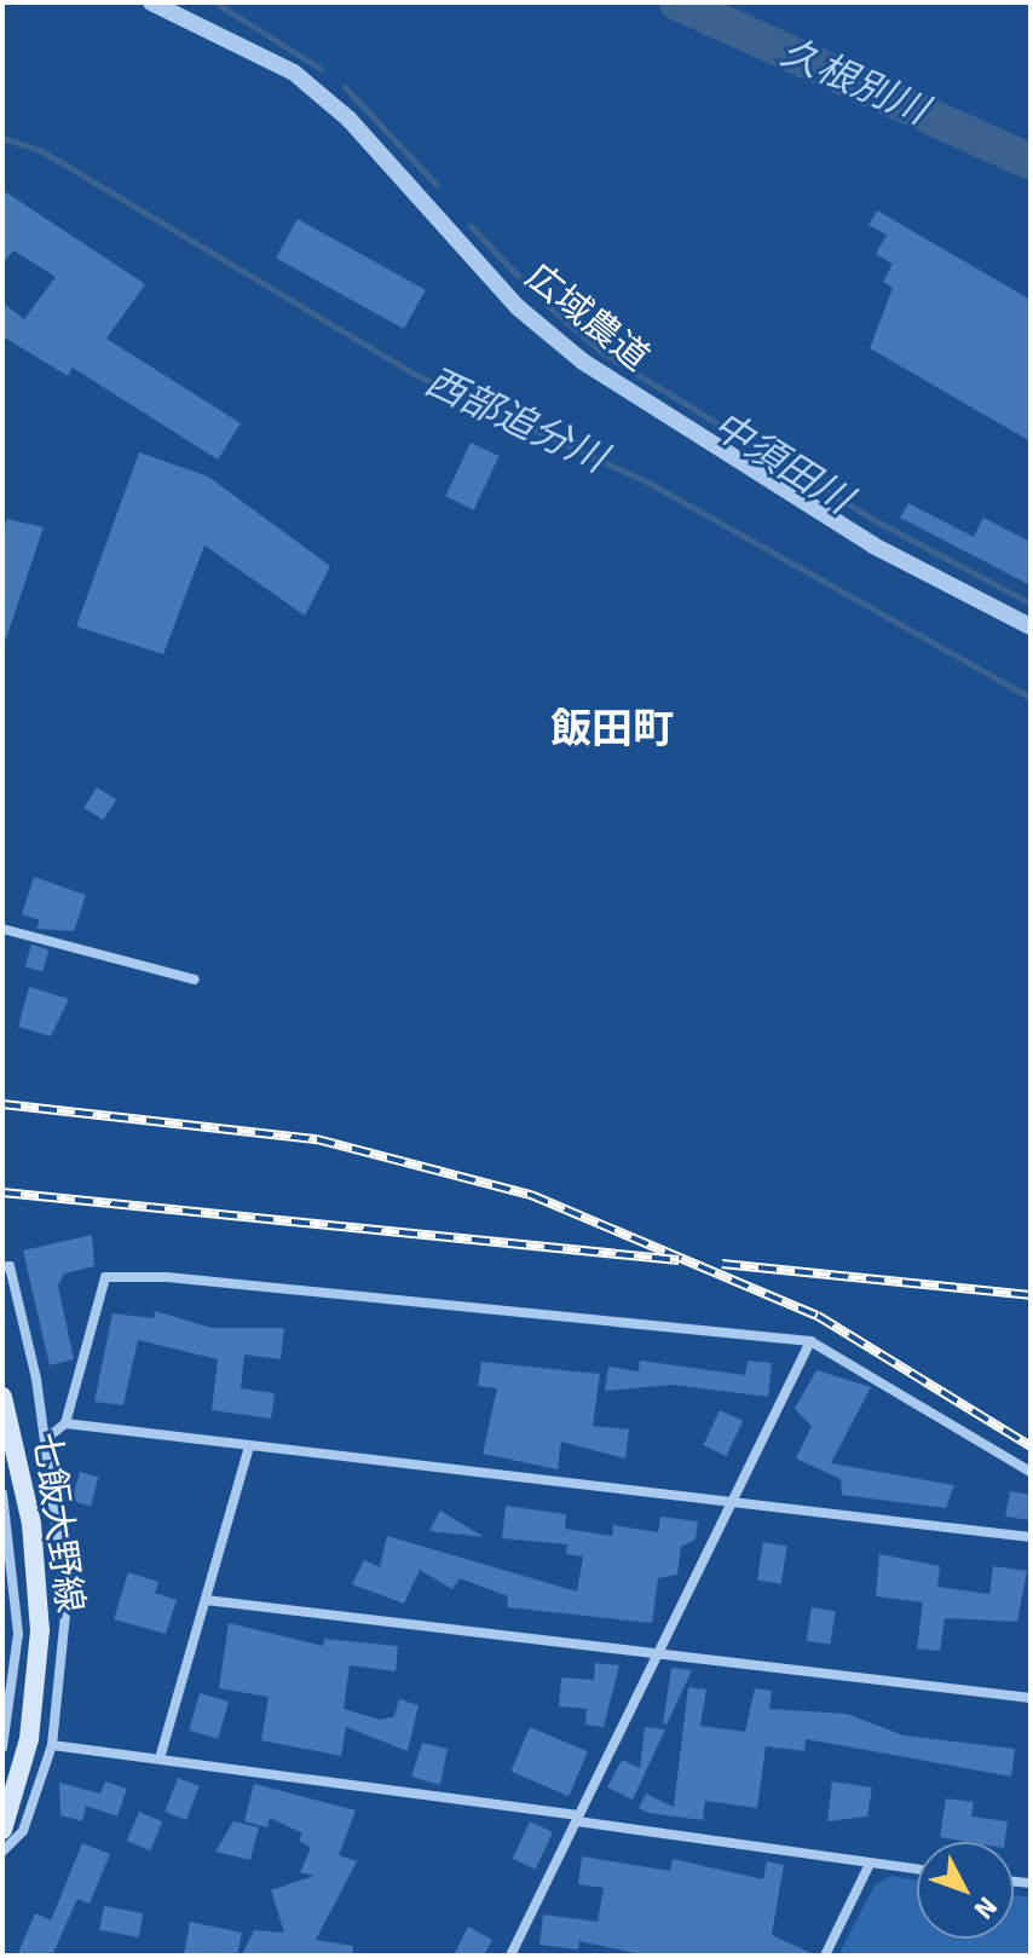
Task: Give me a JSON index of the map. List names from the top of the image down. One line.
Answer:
{"streets":{"main road":["七飯大野線"],"street":["広域農道"]},"districts":["飯田町"],"water":["久根別川","西部追分川","中須田川"],"north":"bottom right"}
